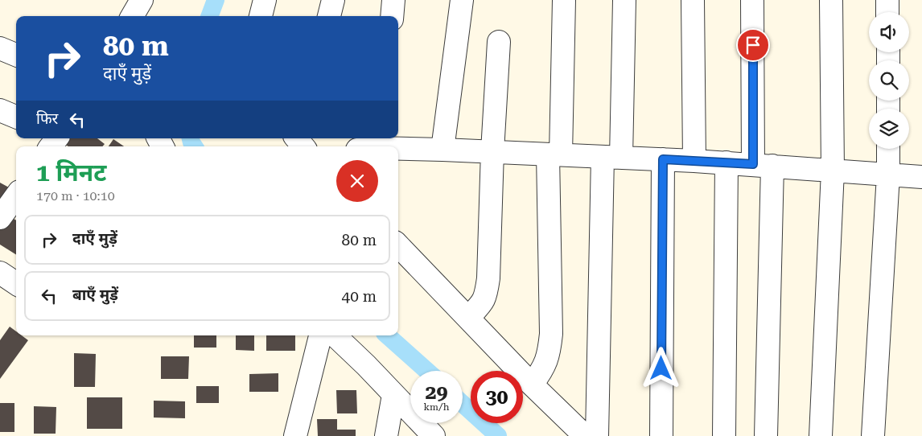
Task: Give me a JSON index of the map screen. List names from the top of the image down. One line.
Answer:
{"page":{"turn":["80 m","दाएँ मुड़ें"],"then":"फिर","heading":["1 मिनट","170 m · 10:10"],"list":[{"name":"दाएँ मुड़ें","value":"80 m"},{"name":"बाएँ मुड़ें","value":"40 m"}],"speed":"29 km/h","limit":"30"}}
